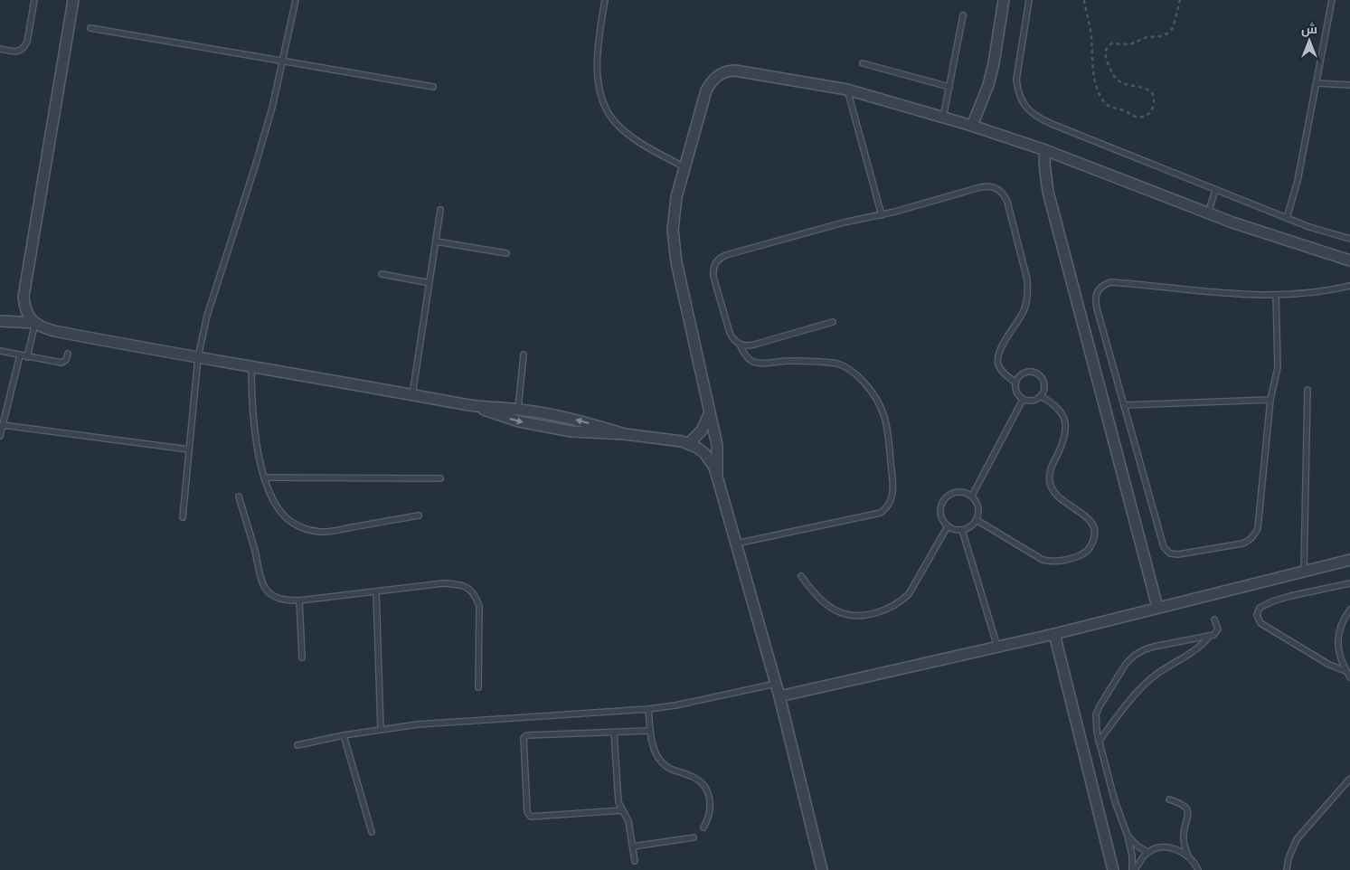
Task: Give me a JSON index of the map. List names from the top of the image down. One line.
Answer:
{"north":"top"}
